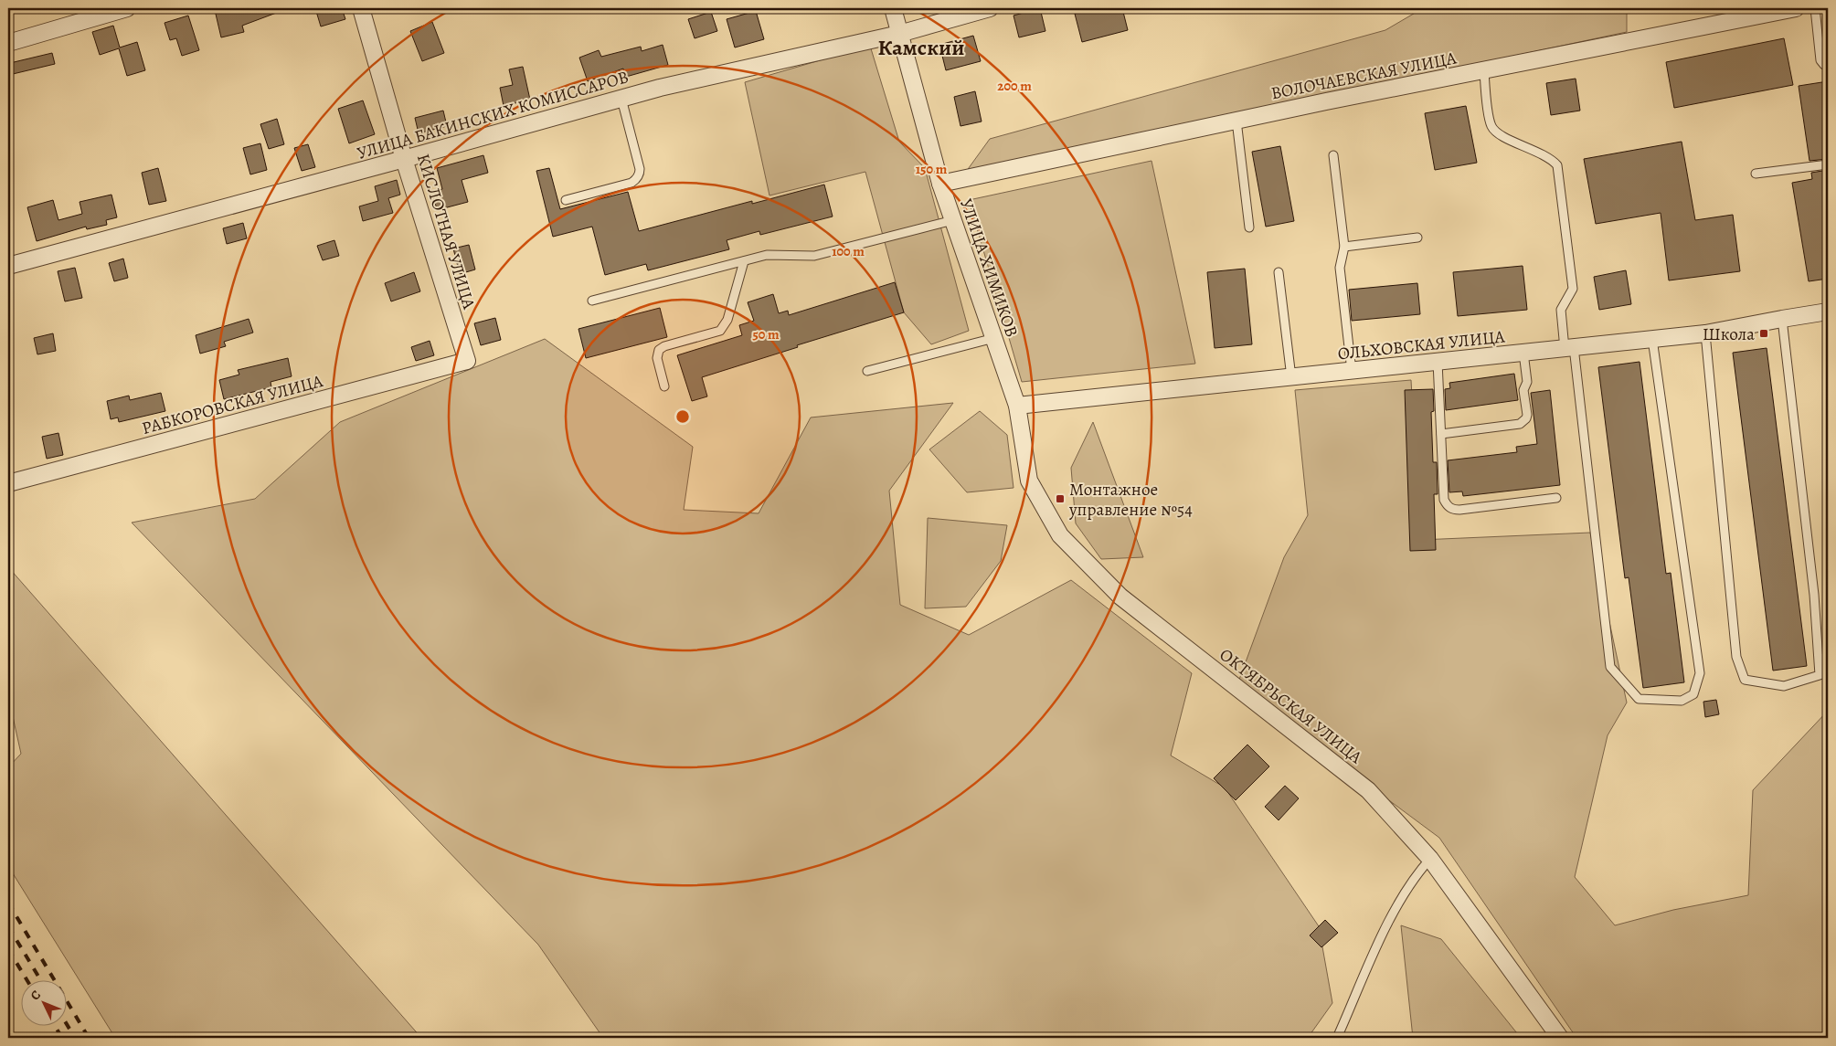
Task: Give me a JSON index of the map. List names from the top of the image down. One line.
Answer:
{"streets":{"street":["ВОЛОЧАЕВСКАЯ УЛИЦА","УЛИЦА БАКИНСКИХ КОМИССАРОВ","КИСЛОТНАЯ УЛИЦА","УЛИЦА ХИМИКОВ","ОЛЬХОВСКАЯ УЛИЦА","РАБКОРОВСКАЯ УЛИЦА","ОКТЯБРЬСКАЯ УЛИЦА"]},"crossings":[["ВОЛОЧАЕВСКАЯ УЛИЦА","УЛИЦА ХИМИКОВ"],["УЛИЦА БАКИНСКИХ КОМИССАРОВ","КИСЛОТНАЯ УЛИЦА"],["УЛИЦА БАКИНСКИХ КОМИССАРОВ","УЛИЦА ХИМИКОВ"],["КИСЛОТНАЯ УЛИЦА","РАБКОРОВСКАЯ УЛИЦА"],["УЛИЦА ХИМИКОВ","ОЛЬХОВСКАЯ УЛИЦА"],["УЛИЦА ХИМИКОВ","ОКТЯБРЬСКАЯ УЛИЦА"],["ОЛЬХОВСКАЯ УЛИЦА","ОКТЯБРЬСКАЯ УЛИЦА"]],"districts":["Камский"],"places":{"transit":["Школа","Монтажное управление №54"]},"north":"top left","rings":["200 m","150 m","100 m","50 m"]}
